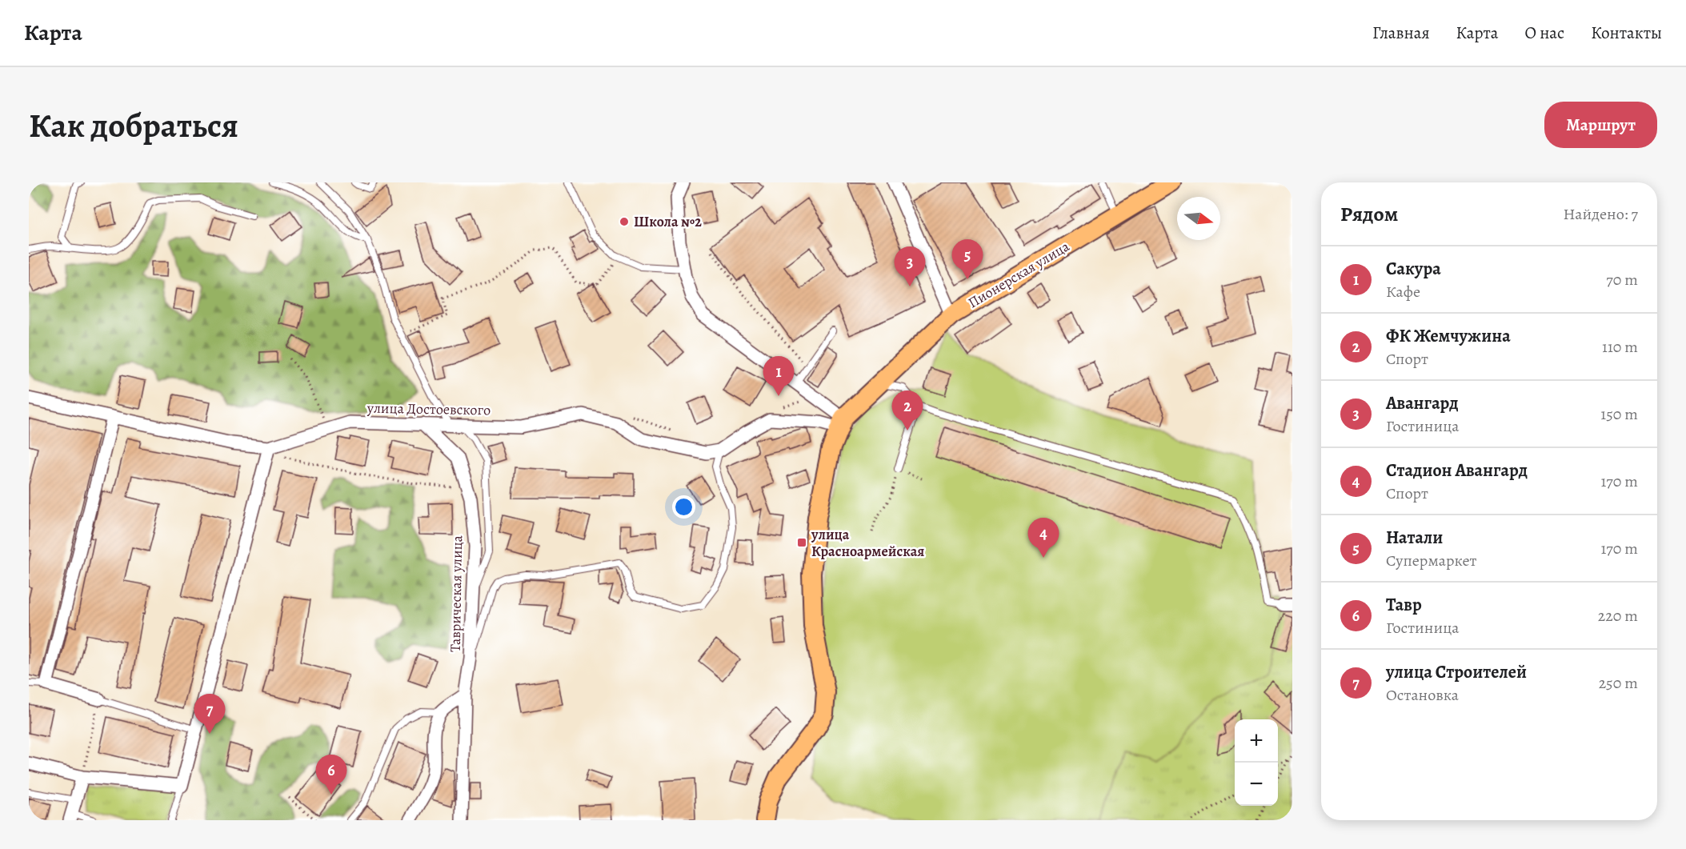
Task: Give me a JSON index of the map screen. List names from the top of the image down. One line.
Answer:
{"streets":{"main road":["Пионерская улица"],"street":["улица Достоевского","Таврическая улица"]},"crossings":[["улица Достоевского","Таврическая улица"]],"places":{"other":["Школа №2"],"transit":["улица Красноармейская"]},"north":"right","page":{"header":"Карта","nav":["Главная","Карта","О нас","Контакты"],"buttons":"Маршрут","title":"Как добраться","heading":["Рядом","Найдено: 7"],"pins":["5","3","1","2","4","7","6"],"list":[{"mark":"1","name":"Сакура","note":"Кафе","value":"70 m"},{"mark":"2","name":"ФК Жемчужина","note":"Спорт","value":"110 m"},{"mark":"3","name":"Авангард","note":"Гостиница","value":"150 m"},{"mark":"4","name":"Стадион Авангард","note":"Спорт","value":"170 m"},{"mark":"5","name":"Натали","note":"Супермаркет","value":"170 m"},{"mark":"6","name":"Тавр","note":"Гостиница","value":"220 m"},{"mark":"7","name":"улица Строителей","note":"Остановка","value":"250 m"}],"map_buttons":["+","−"]}}
